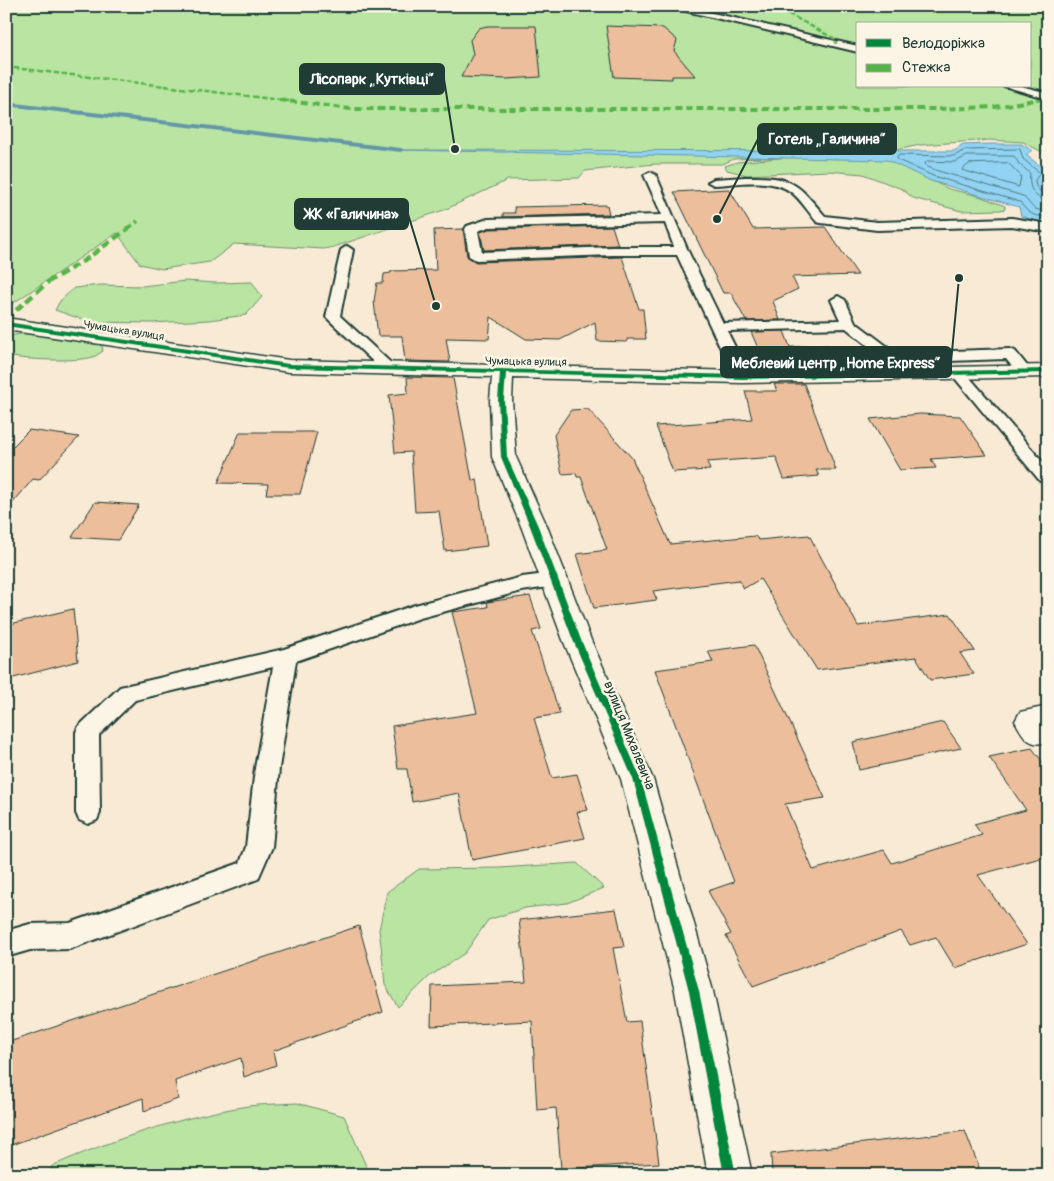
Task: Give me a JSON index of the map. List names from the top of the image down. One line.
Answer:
{"streets":{"street":["Чумацька вулиця","вулиця Михалевича"]},"crossings":[["Чумацька вулиця","вулиця Михалевича"]],"places":["Лісопарк „Кутківці“","Готель „Галичина“","Меблевий центр „Home Express“","ЖК «Галичина»"],"legend":["Велодоріжка","Стежка"]}
